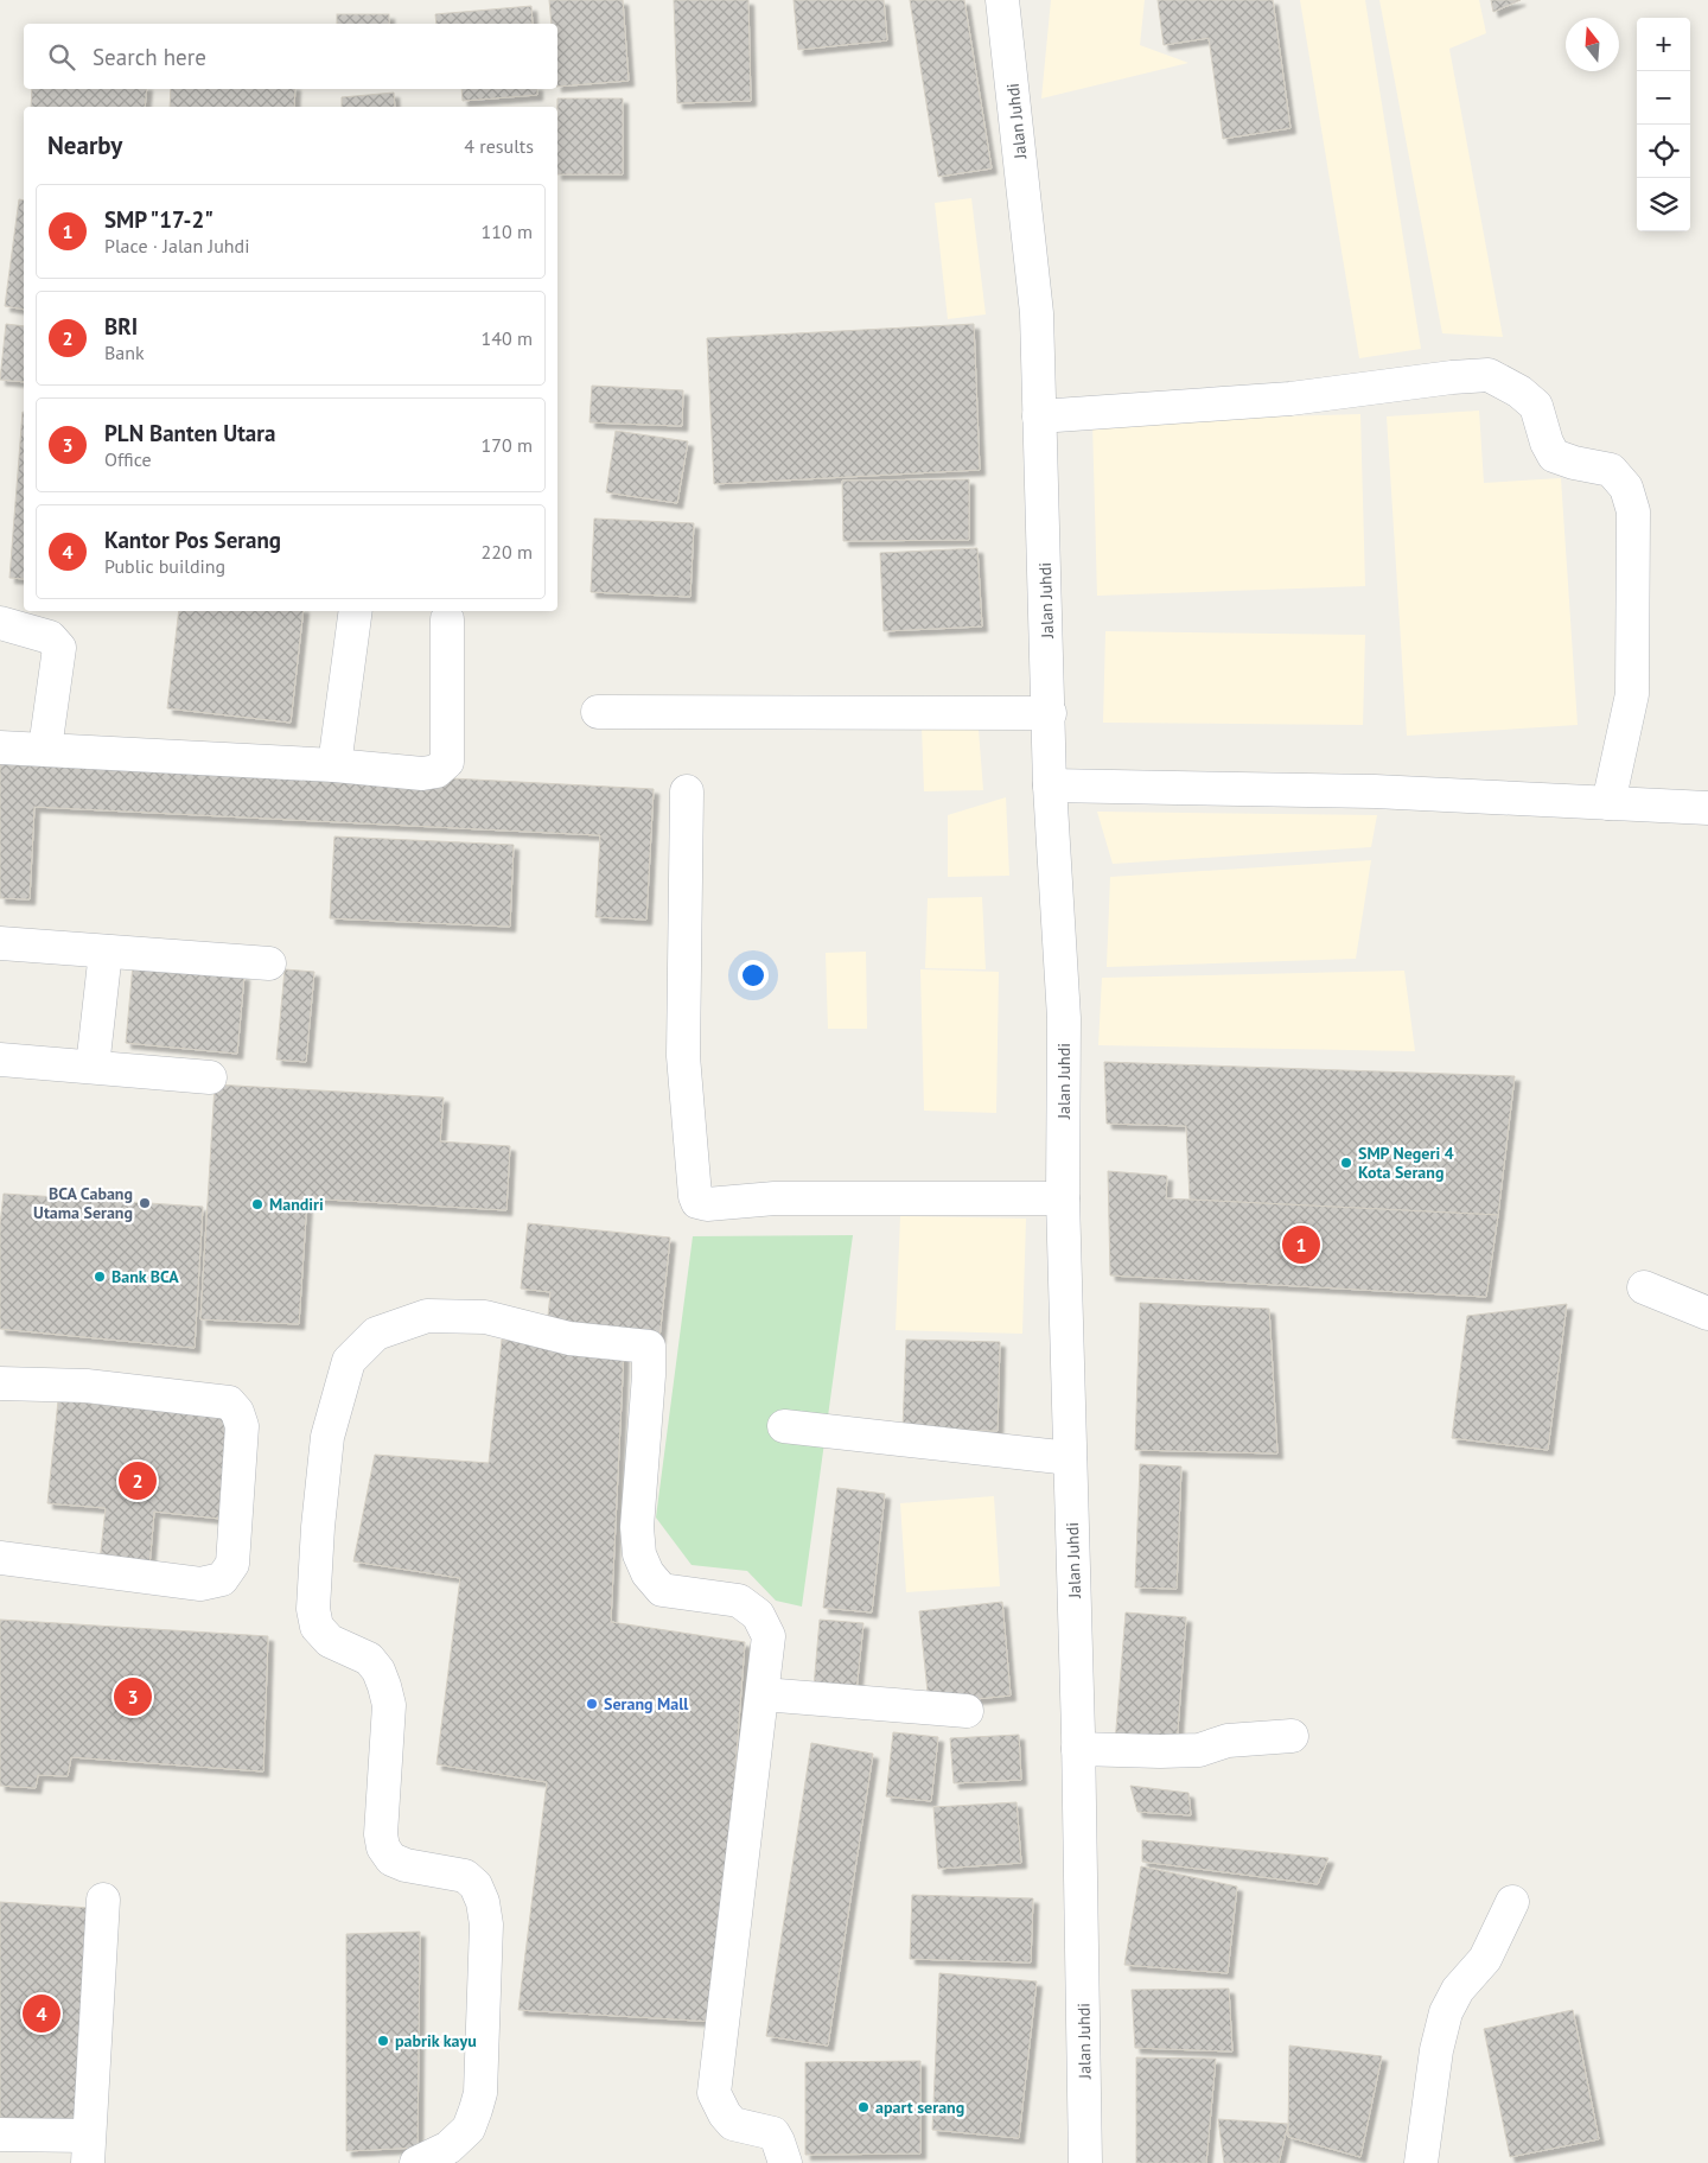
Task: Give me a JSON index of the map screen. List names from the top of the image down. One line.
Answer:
{"streets":{"street":["Jalan Juhdi"]},"places":["SMP Negeri 4 Kota Serang","BCA Cabang Utama Serang","Mandiri","Bank BCA","Serang Mall","pabrik kayu","apart serang"],"north":"top","page":{"map_buttons":["+","−"],"search":"Search here","heading":["Nearby","4 results"],"list":[{"mark":"1","name":"SMP \"17-2\"","note":"Place · Jalan Juhdi","value":"110 m"},{"mark":"2","name":"BRI","note":"Bank","value":"140 m"},{"mark":"3","name":"PLN Banten Utara","note":"Office","value":"170 m"},{"mark":"4","name":"Kantor Pos Serang","note":"Public building","value":"220 m"}],"pins":["1","2","3","4"]}}
